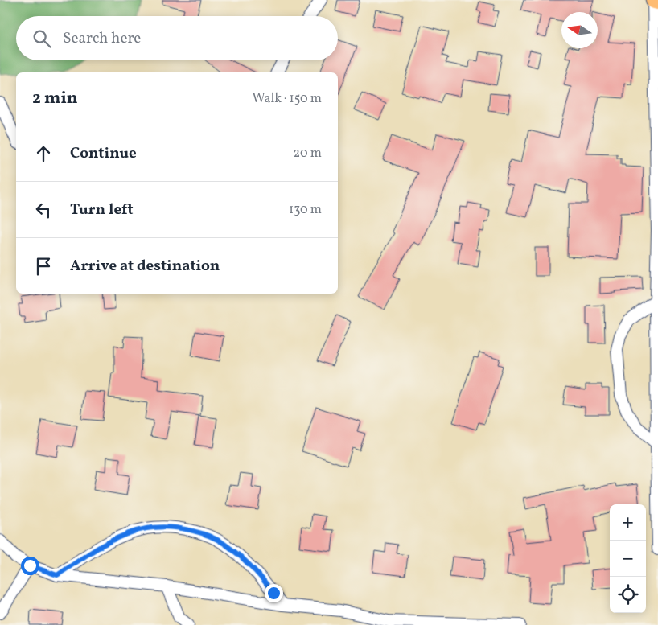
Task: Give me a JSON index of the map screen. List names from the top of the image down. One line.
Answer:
{"north":"left","page":{"search":"Search here","heading":["2 min","Walk · 150 m"],"list":[["Continue","20 m"],["Turn left","130 m"],"Arrive at destination"],"map_buttons":["+","−"]}}
